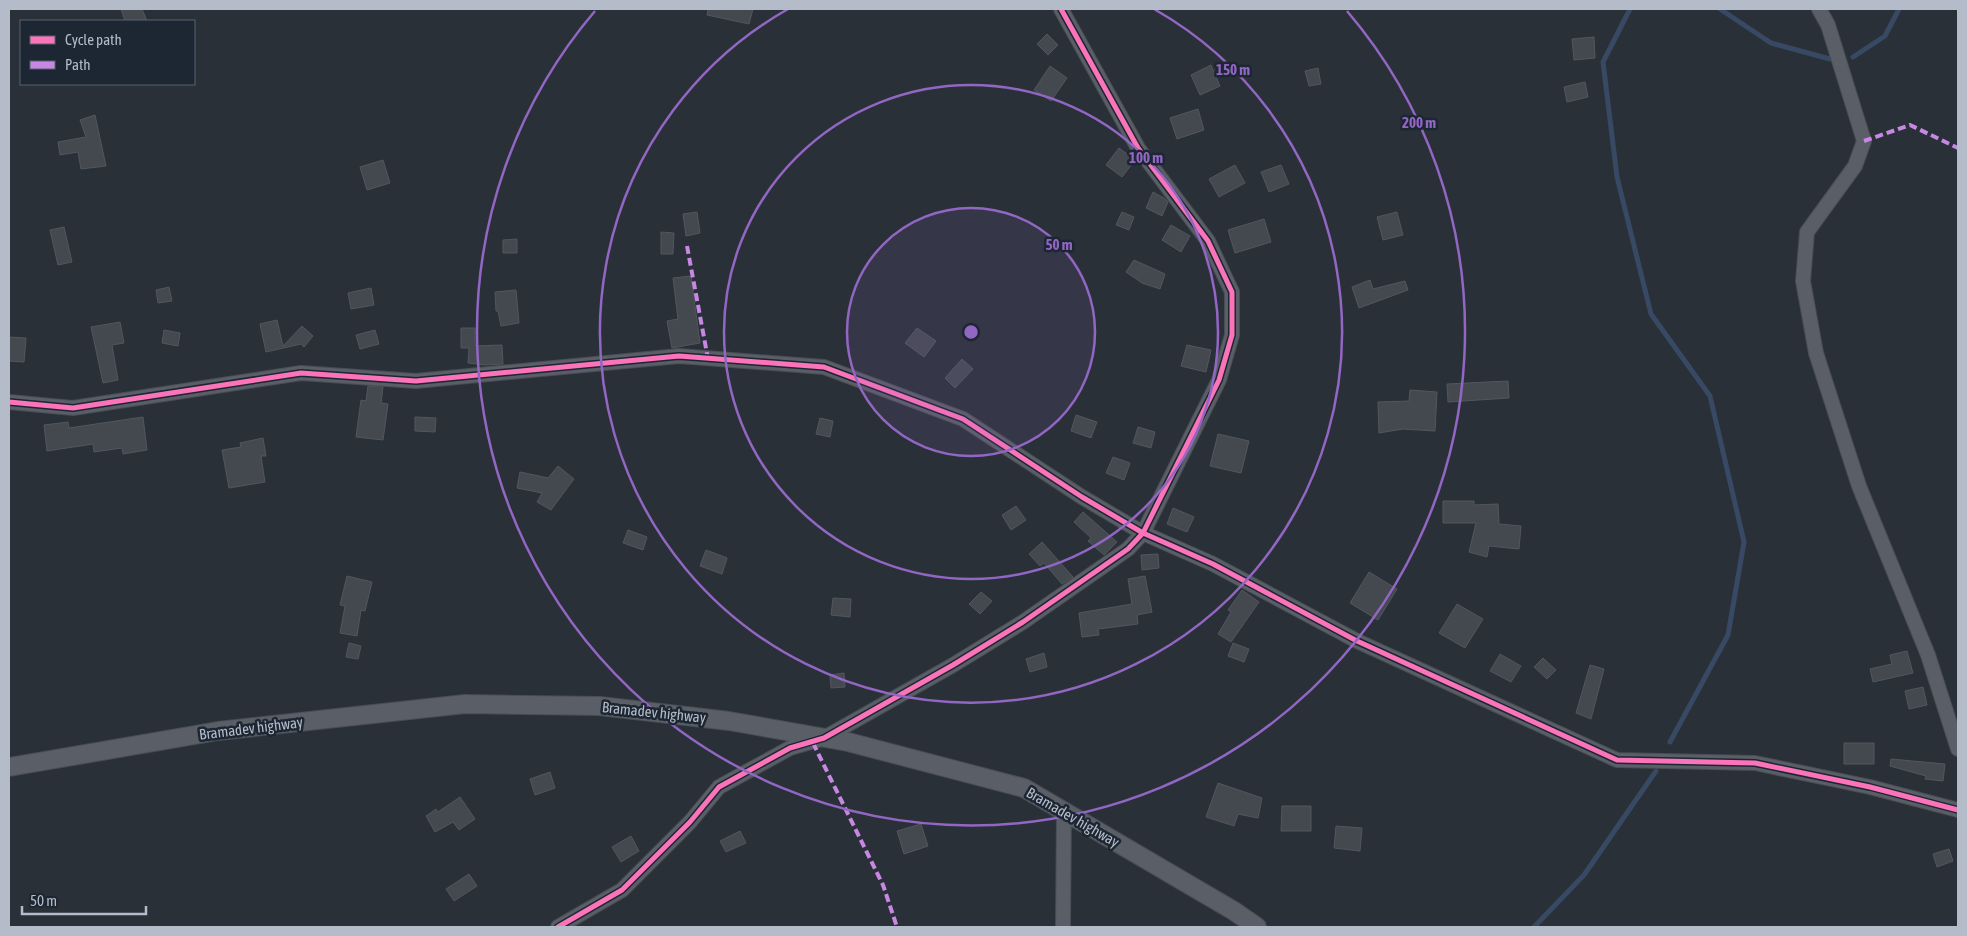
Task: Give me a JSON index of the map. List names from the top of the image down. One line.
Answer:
{"streets":{"street":["Bramadev highway"]},"legend":["Cycle path","Path"],"scale_bar":"50 m","rings":["150 m","200 m","100 m","50 m"]}
